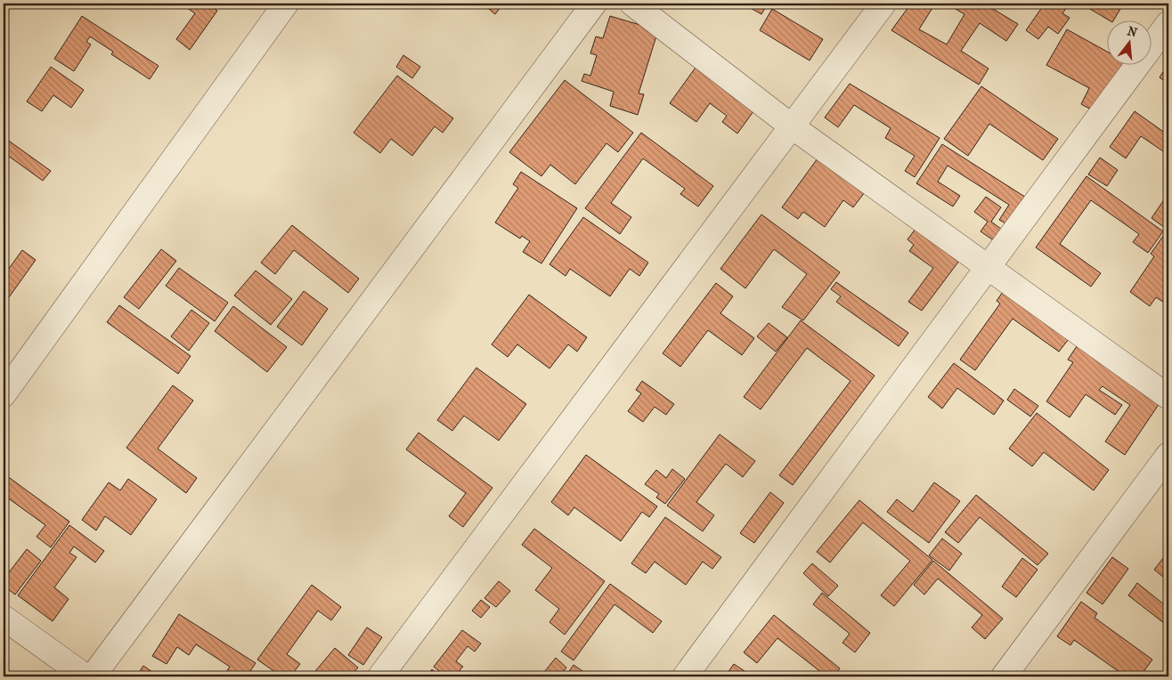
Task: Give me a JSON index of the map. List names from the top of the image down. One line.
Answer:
{"north":"top"}
